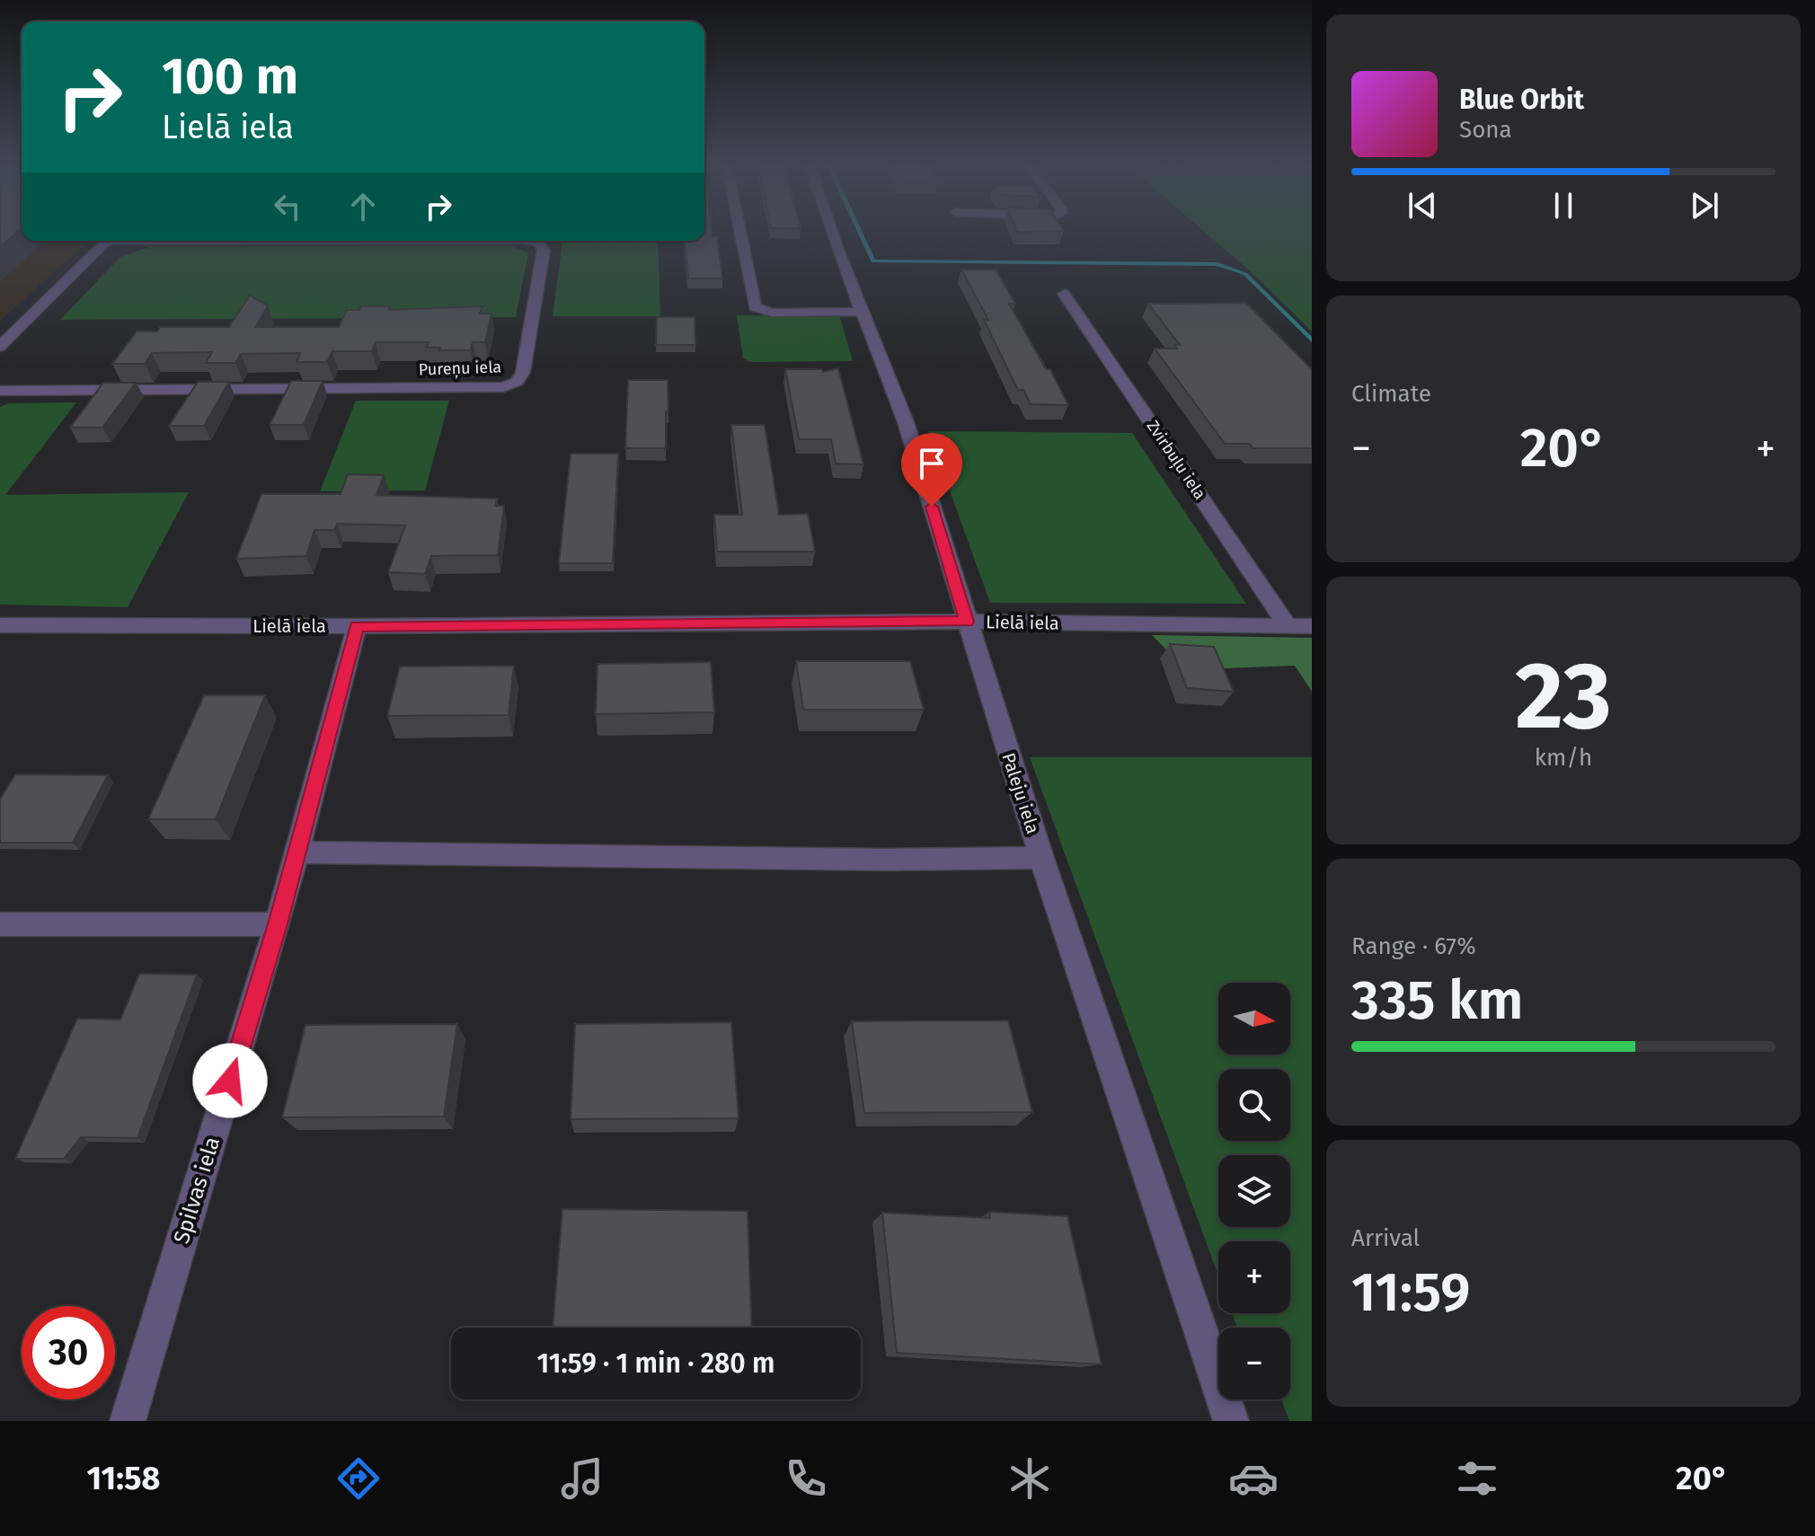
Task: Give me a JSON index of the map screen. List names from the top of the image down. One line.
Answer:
{"streets":{"street":["Pureņu iela","Zvirbuļu iela","Lielā iela","Paleju iela","Spilvas iela"]},"crossings":[["Zvirbuļu iela","Lielā iela"],["Lielā iela","Paleju iela"],["Lielā iela","Spilvas iela"]],"north":"right","page":{"turn":["100 m","Lielā iela"],"song":["Blue Orbit","Sona"],"tile":["Climate",["23","km/h"],["Range · 67%","335 km"],["Arrival","11:59"]],"heat":["−","20°","+"],"map_buttons":["+","−"],"limit":"30","trip":"11:59 · 1 min · 280 m","tabs":["11:58","20°"]}}
